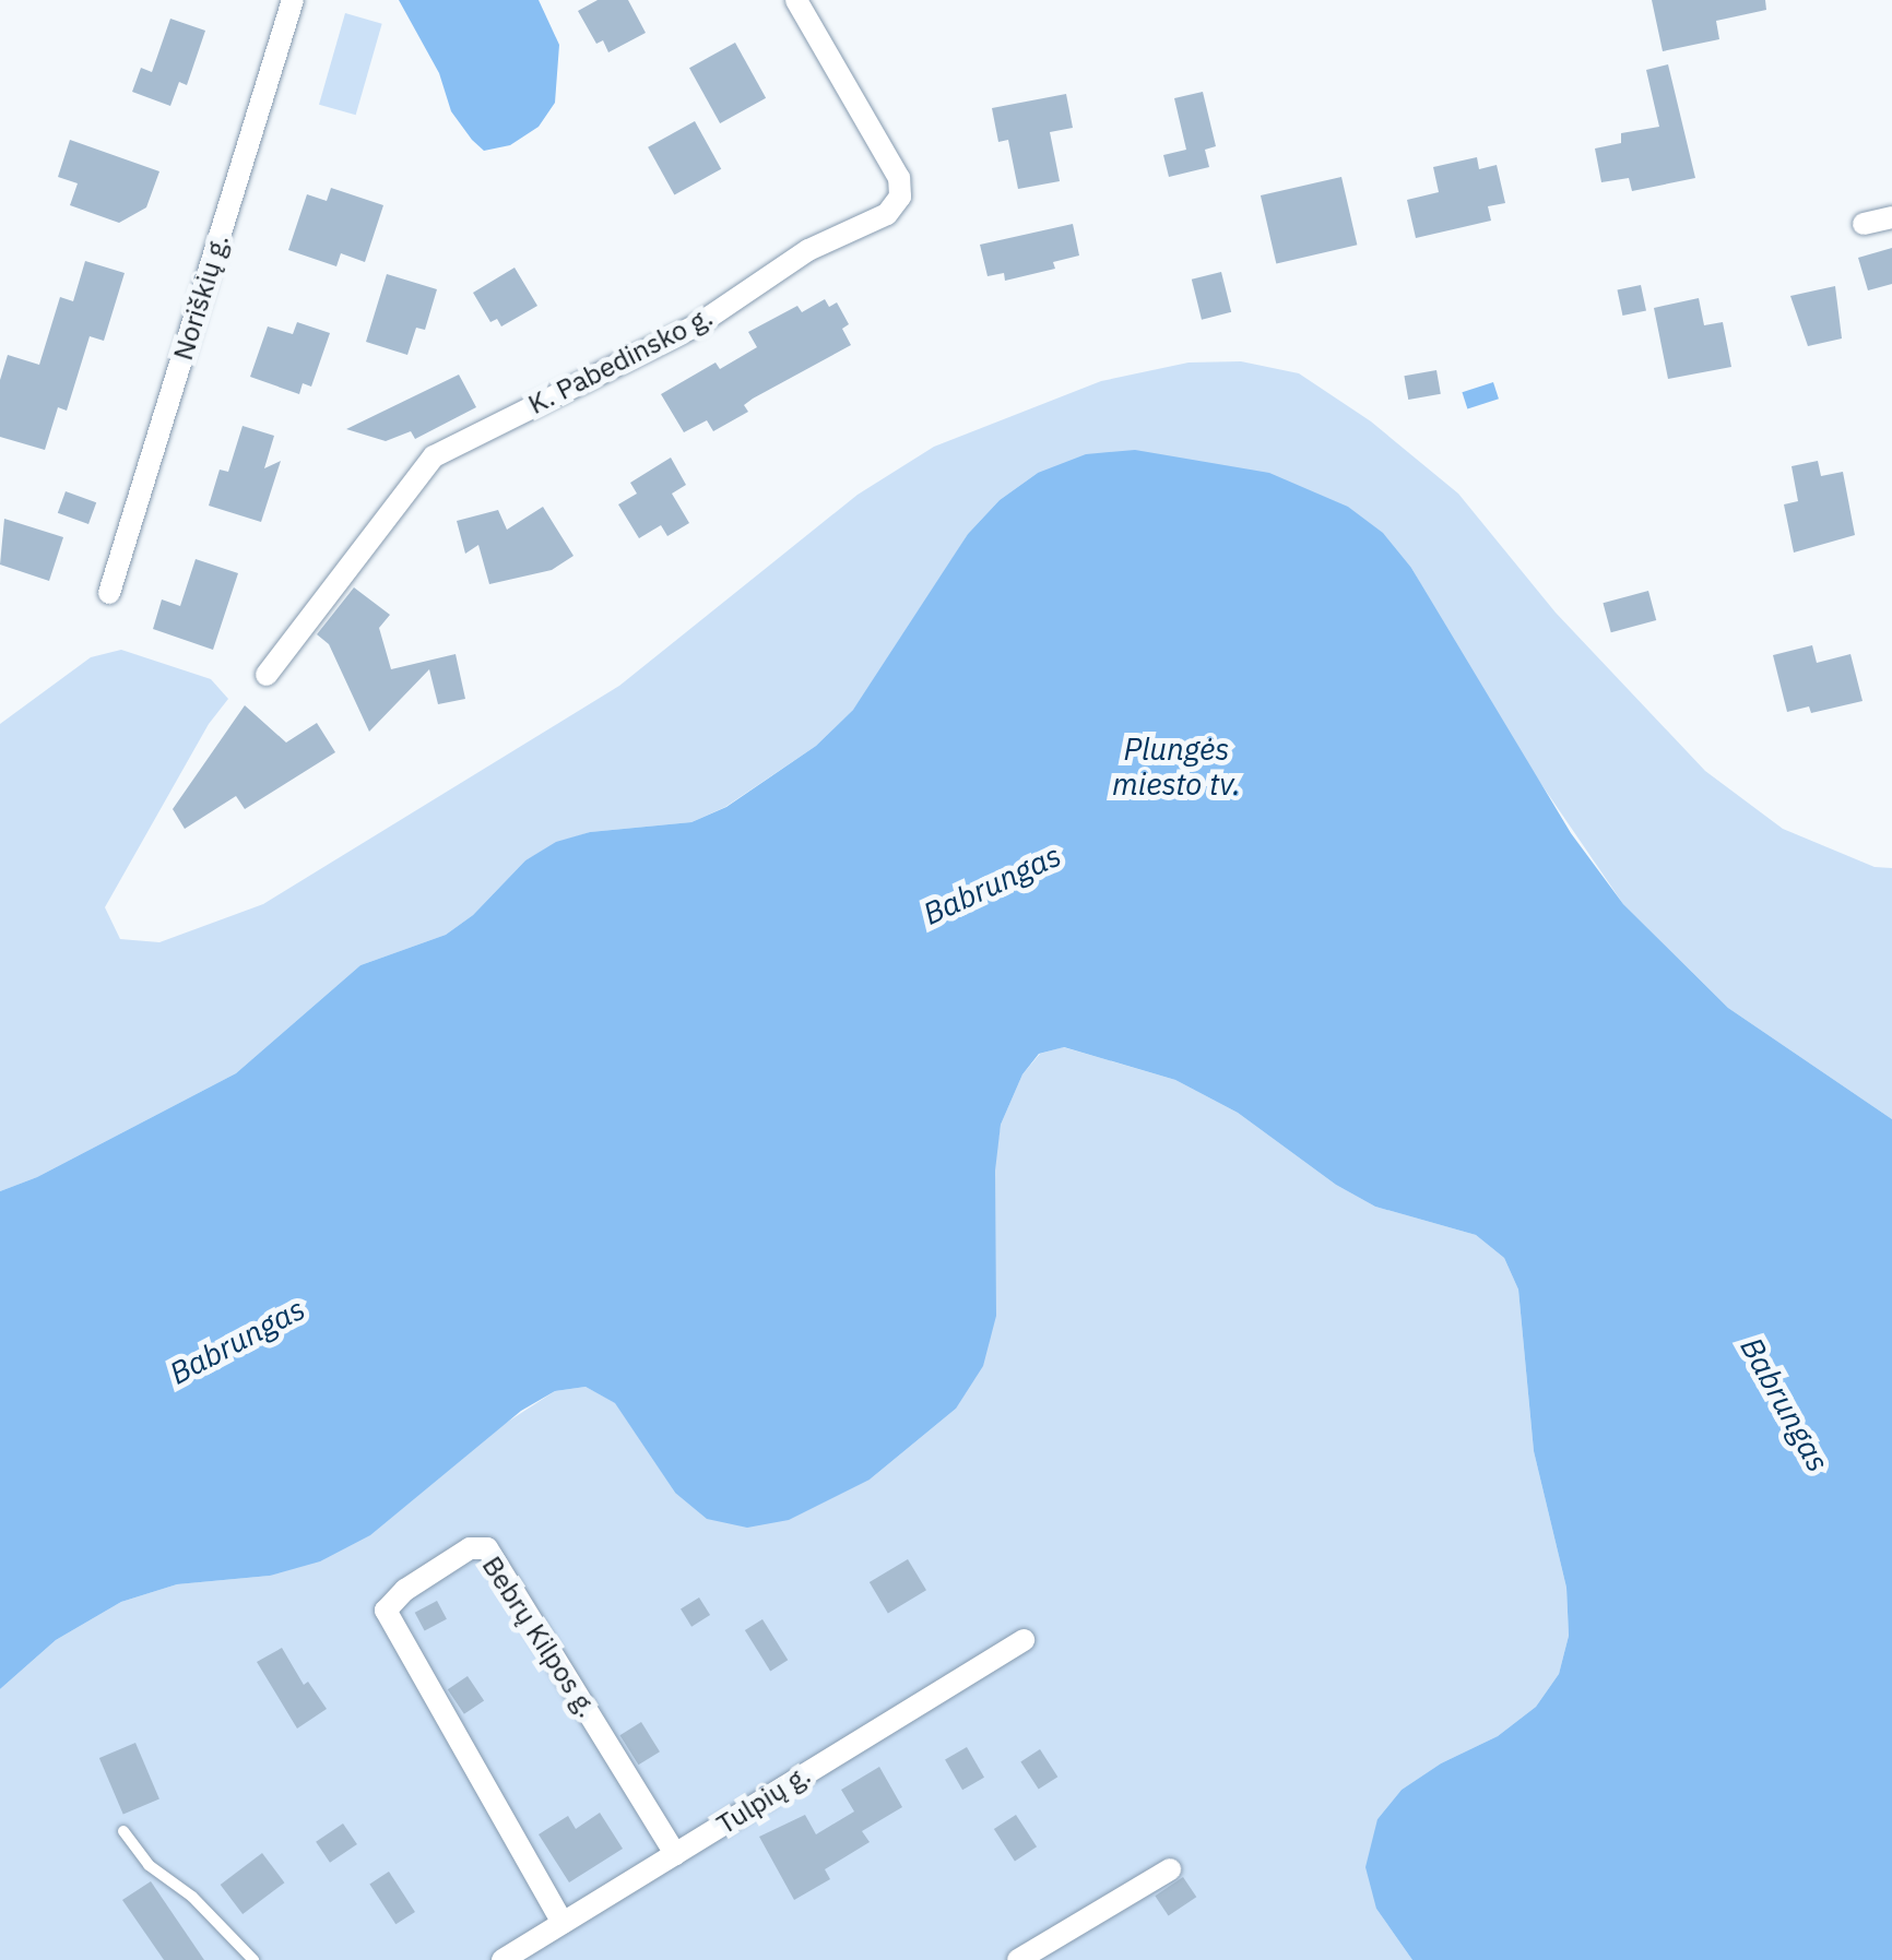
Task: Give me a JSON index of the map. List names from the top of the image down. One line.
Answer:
{"streets":{"street":["Noriškių g.","K. Pabedinsko g.","Bebrų Kilpos g.","Tulpių g."]},"crossings":[["Bebrų Kilpos g.","Tulpių g."]],"water":["Plungės miesto tv.","Babrungas"]}
